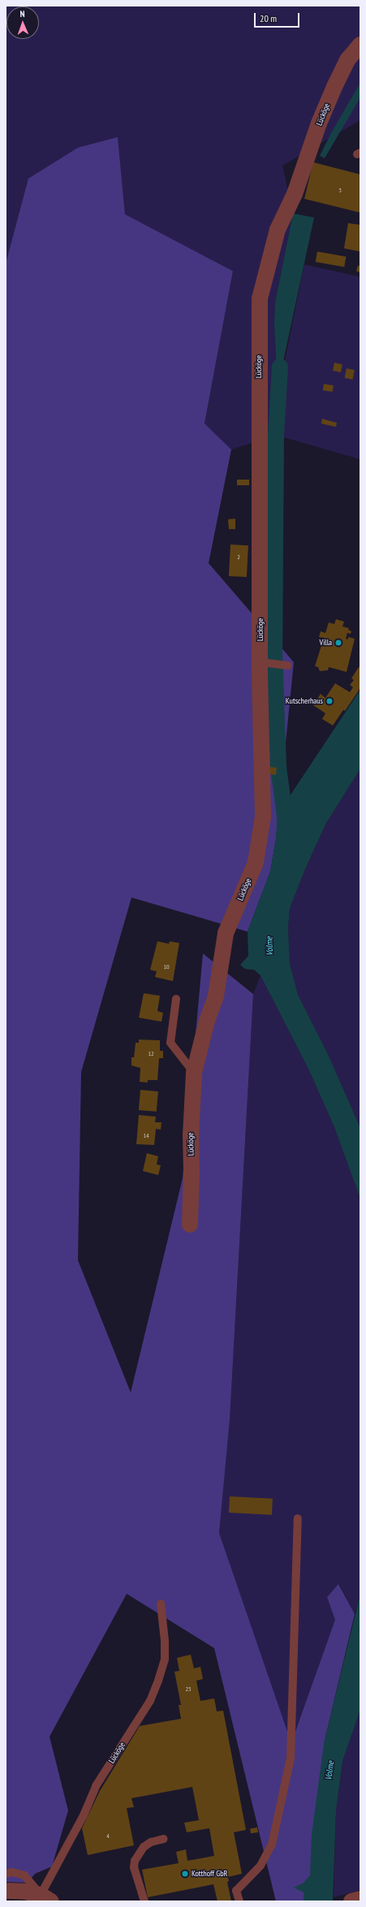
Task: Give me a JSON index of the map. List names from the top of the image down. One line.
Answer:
{"streets":{"street":["Lücköge"]},"water":["Volme"],"places":["Villa","Kutscherhaus","Kotthoff GbR"],"house_numbers":["3","2","10","12","14","25","4"],"scale_bar":"20 m","north":"top"}
